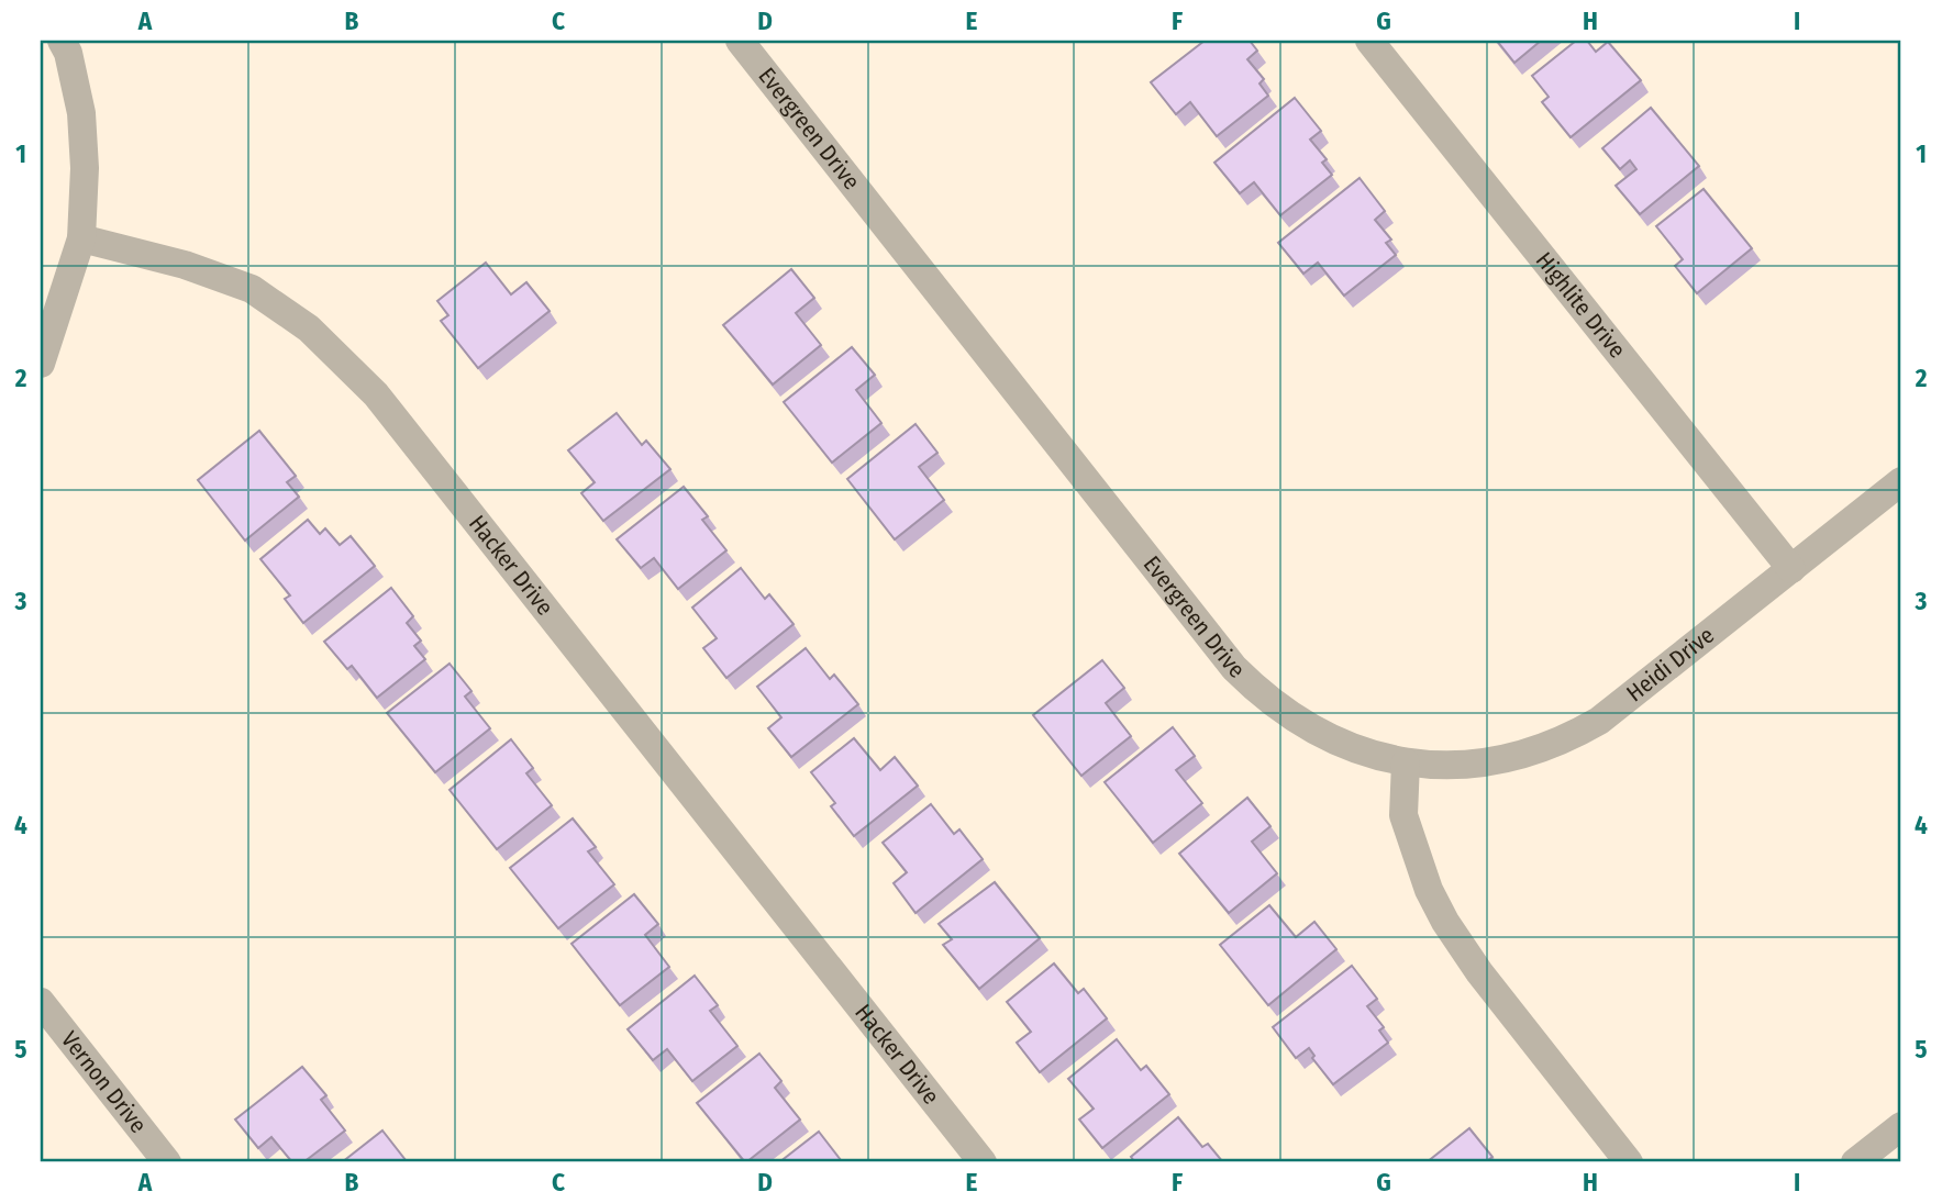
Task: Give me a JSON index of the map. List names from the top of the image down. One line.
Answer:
{"streets":{"street":["Evergreen Drive","Highlite Drive","Hacker Drive","Heidi Drive","Vernon Drive"]},"crossings":[["Evergreen Drive","Heidi Drive"],["Highlite Drive","Heidi Drive"]],"grid":{"columns":["A","B","C","D","E","F","G","H","I"],"rows":["1","2","3","4","5"]}}
